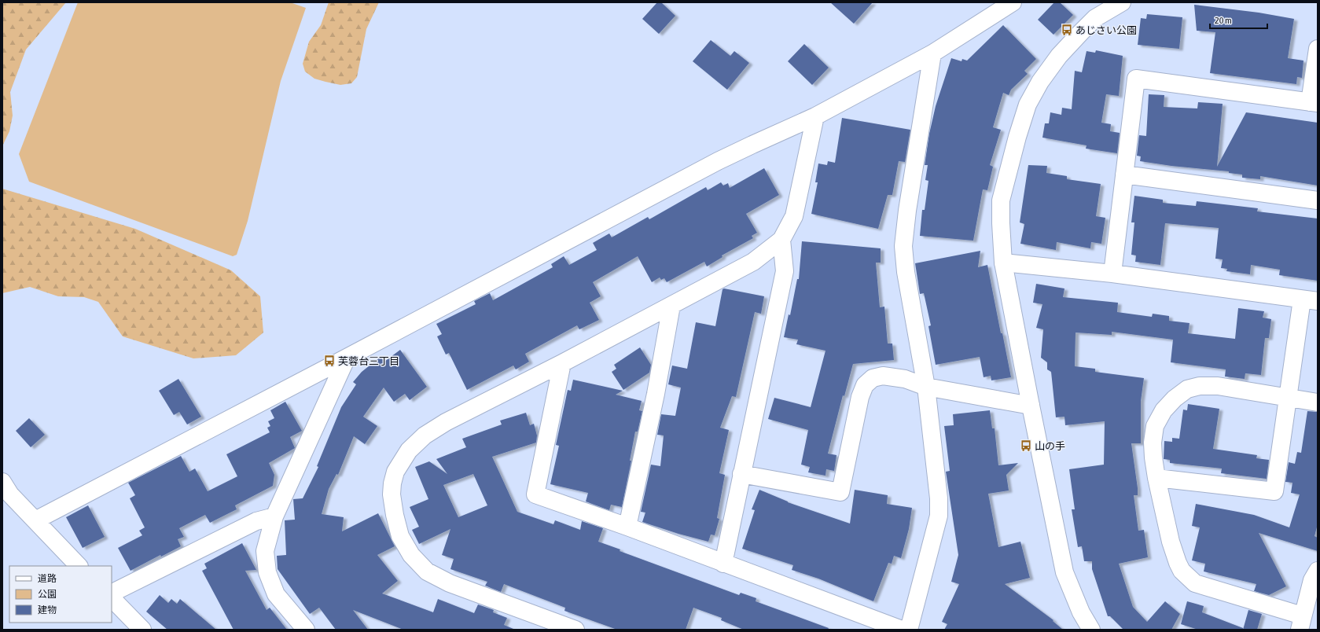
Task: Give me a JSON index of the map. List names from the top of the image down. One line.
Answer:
{"places":{"bus stop":["あじさい公園","芙蓉台三丁目","山の手"]},"legend":["道路","公園","建物"],"scale_bar":"20 m"}
